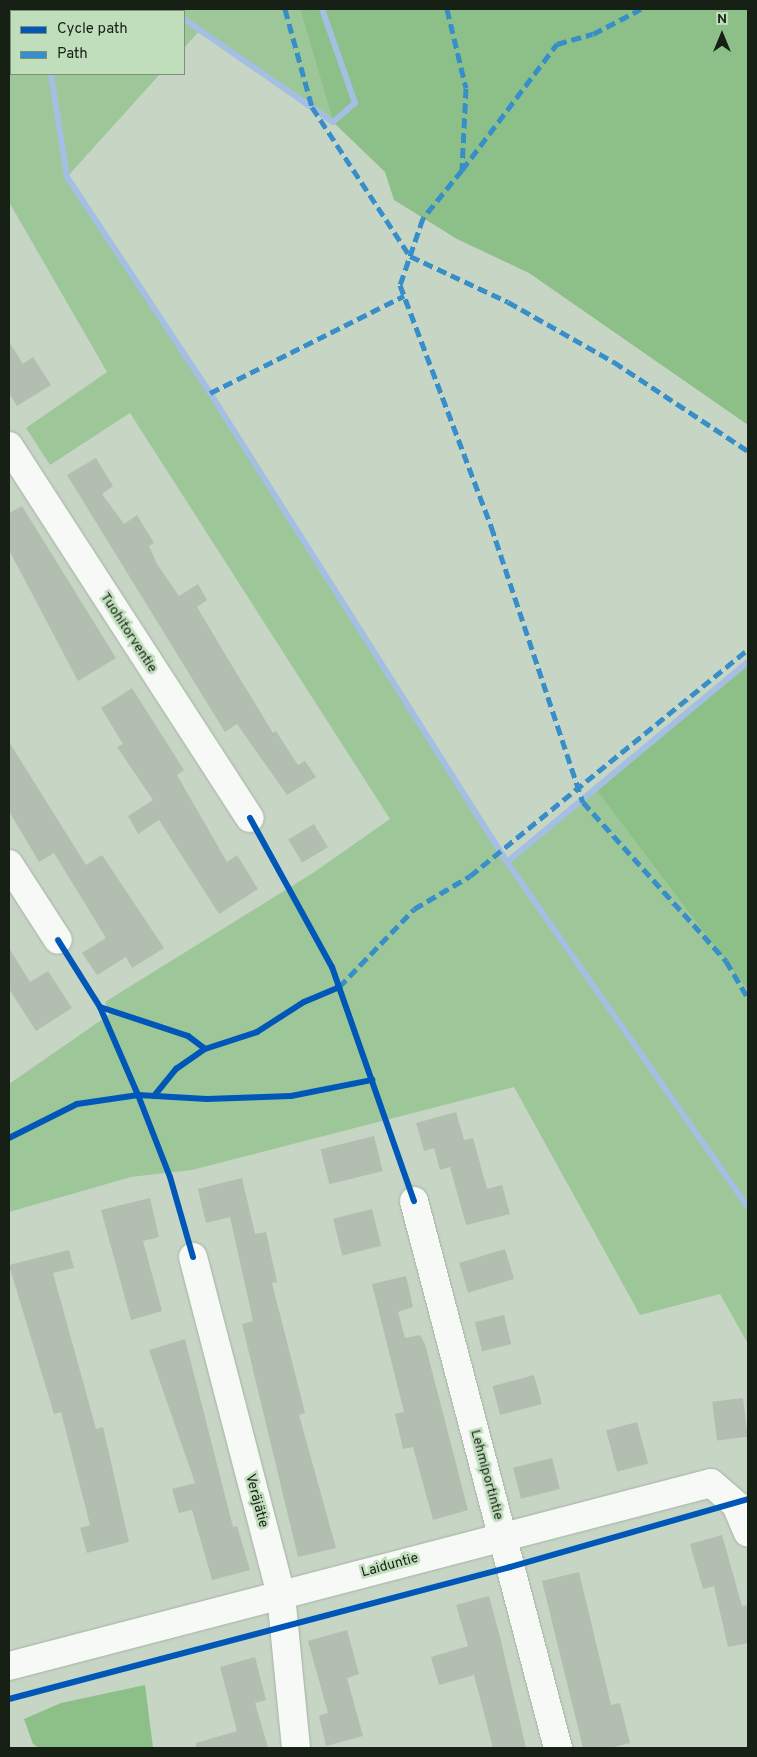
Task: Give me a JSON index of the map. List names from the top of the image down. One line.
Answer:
{"streets":{"street":["Tuohitorventie","Lehmiportintie","Veräjätie","Laiduntie"]},"crossings":[["Lehmiportintie","Laiduntie"],["Veräjätie","Laiduntie"]],"legend":["Cycle path","Path"],"north":"top"}
